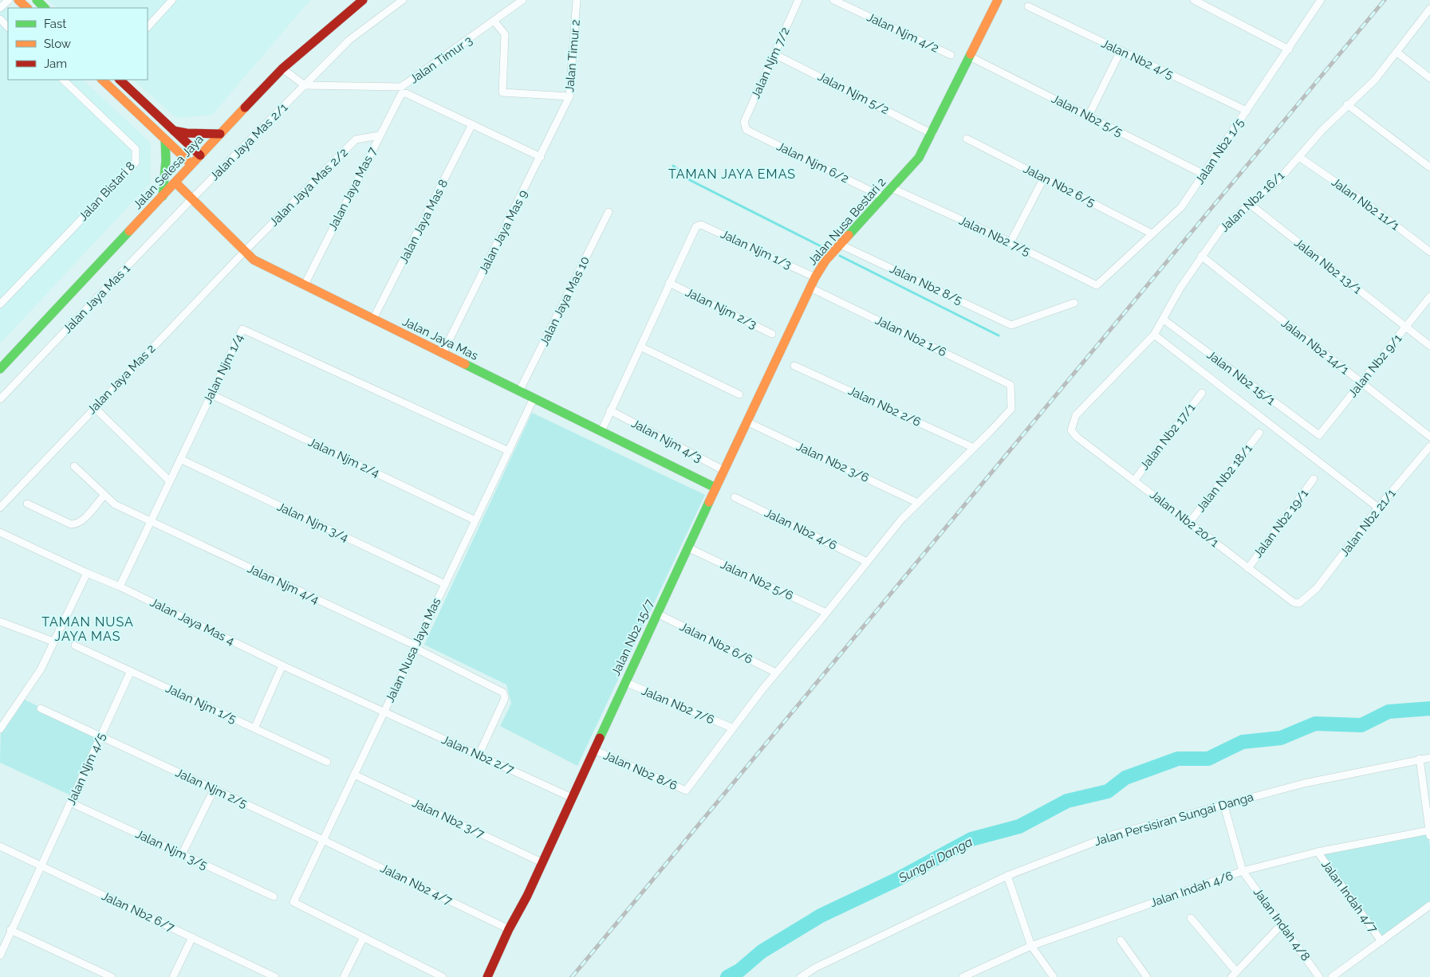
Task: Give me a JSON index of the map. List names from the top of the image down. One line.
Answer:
{"streets":{"street":["Jalan Njm 4/2","Jalan Timur 2","Jalan Nb2 4/5","Jalan Timur 3","Jalan Njm 7/2","Jalan Njm 5/2","Jalan Nb2 5/5","Jalan Jaya Mas 2/1","Jalan Nb2 1/5","Jalan Njm 6/2","Jalan Selesa Jaya","Jalan Nb2 6/5","Jalan Jaya Mas 2/2","Jalan Jaya Mas 7","Jalan Bistari 8","Jalan Nb2 16/1","Jalan Nb2 11/1","Jalan Jaya Mas 8","Jalan Nusa Bestari 2","Jalan Jaya Mas 9","Jalan Nb2 7/5","Jalan Njm 1/3","Jalan Nb2 13/1","Jalan Nb2 8/5","Jalan Jaya Mas 1","Jalan Jaya Mas 10","Jalan Njm 2/3","Jalan Nb2 1/6","Jalan Jaya Mas","Jalan Nb2 14/1","Jalan Nb2 9/1","Jalan Njm 1/4","Jalan Nb2 15/1","Jalan Jaya Mas 2","Jalan Nb2 2/6","Jalan Nb2 17/1","Jalan Njm 4/3","Jalan Njm 2/4","Jalan Nb2 3/6","Jalan Nb2 18/1","Jalan Nb2 20/1","Jalan Njm 3/4","Jalan Nb2 21/1","Jalan Nb2 19/1","Jalan Nb2 4/6","Jalan Nb2 5/6","Jalan Njm 4/4","Jalan Jaya Mas 4","Jalan Nb2 15/7","Jalan Nb2 6/6","Jalan Nusa Jaya Mas","Jalan Njm 1/5","Jalan Nb2 7/6","Jalan Nb2 2/7","Jalan Njm 4/5","Jalan Nb2 8/6","Jalan Njm 2/5","Jalan Nb2 3/7","Jalan Persisiran Sungai Danga","Jalan Njm 3/5","Jalan Nb2 4/7","Jalan Indah 4/6","Jalan Indah 4/7","Jalan Nb2 6/7","Jalan Indah 4/8"]},"crossings":[["Jalan Timur 2","Jalan Jaya Mas 9"],["Jalan Nb2 4/5","Jalan Nb2 1/5"],["Jalan Timur 3","Jalan Jaya Mas 2/1"],["Jalan Njm 7/2","Jalan Njm 5/2"],["Jalan Njm 7/2","Jalan Njm 6/2"],["Jalan Njm 5/2","Jalan Nusa Bestari 2"],["Jalan Nb2 5/5","Jalan Nb2 1/5"],["Jalan Nb2 5/5","Jalan Nusa Bestari 2"],["Jalan Jaya Mas 2/1","Jalan Jaya Mas 1"],["Jalan Jaya Mas 2/1","Jalan Jaya Mas"],["Jalan Nb2 1/5","Jalan Nb2 6/5"],["Jalan Nb2 1/5","Jalan Nb2 7/5"],["Jalan Njm 6/2","Jalan Nusa Bestari 2"],["Jalan Selesa Jaya","Jalan Jaya Mas"],["Jalan Jaya Mas 2/2","Jalan Jaya Mas 7"],["Jalan Jaya Mas 2/2","Jalan Jaya Mas"],["Jalan Jaya Mas 2/2","Jalan Jaya Mas 2"],["Jalan Jaya Mas 7","Jalan Jaya Mas 8"],["Jalan Jaya Mas 7","Jalan Jaya Mas"],["Jalan Nb2 16/1","Jalan Nb2 11/1"],["Jalan Nb2 16/1","Jalan Nb2 13/1"],["Jalan Nb2 16/1","Jalan Nb2 14/1"],["Jalan Nb2 16/1","Jalan Nb2 15/1"],["Jalan Nb2 16/1","Jalan Nb2 20/1"],["Jalan Jaya Mas 8","Jalan Jaya Mas"],["Jalan Nusa Bestari 2","Jalan Nb2 7/5"],["Jalan Nusa Bestari 2","Jalan Njm 1/3"],["Jalan Nusa Bestari 2","Jalan Nb2 8/5"],["Jalan Nusa Bestari 2","Jalan Nb2 1/6"],["Jalan Nusa Bestari 2","Jalan Jaya Mas"],["Jalan Nusa Bestari 2","Jalan Njm 4/3"],["Jalan Nusa Bestari 2","Jalan Nb2 3/6"],["Jalan Nusa Bestari 2","Jalan Nb2 15/7"],["Jalan Jaya Mas 9","Jalan Jaya Mas"],["Jalan Njm 1/3","Jalan Njm 2/3"],["Jalan Nb2 13/1","Jalan Nb2 9/1"],["Jalan Jaya Mas 1","Jalan Jaya Mas"],["Jalan Jaya Mas 10","Jalan Jaya Mas"],["Jalan Nb2 1/6","Jalan Nb2 2/6"],["Jalan Jaya Mas","Jalan Jaya Mas 2"],["Jalan Jaya Mas","Jalan Nb2 15/7"],["Jalan Jaya Mas","Jalan Nusa Jaya Mas"],["Jalan Nb2 14/1","Jalan Nb2 9/1"],["Jalan Nb2 9/1","Jalan Nb2 15/1"],["Jalan Njm 1/4","Jalan Njm 2/4"],["Jalan Njm 1/4","Jalan Njm 3/4"],["Jalan Njm 1/4","Jalan Njm 4/4"],["Jalan Njm 1/4","Jalan Jaya Mas 4"],["Jalan Njm 1/4","Jalan Nusa Jaya Mas"],["Jalan Nb2 17/1","Jalan Nb2 20/1"],["Jalan Njm 2/4","Jalan Nusa Jaya Mas"],["Jalan Nb2 18/1","Jalan Nb2 20/1"],["Jalan Nb2 20/1","Jalan Nb2 21/1"],["Jalan Nb2 20/1","Jalan Nb2 19/1"],["Jalan Njm 3/4","Jalan Nusa Jaya Mas"],["Jalan Nb2 5/6","Jalan Nb2 15/7"],["Jalan Njm 4/4","Jalan Nusa Jaya Mas"],["Jalan Njm 4/4","Jalan Nb2 2/7"],["Jalan Jaya Mas 4","Jalan Nusa Jaya Mas"],["Jalan Jaya Mas 4","Jalan Nb2 2/7"],["Jalan Nb2 15/7","Jalan Nb2 6/6"],["Jalan Nb2 15/7","Jalan Nb2 7/6"],["Jalan Nb2 15/7","Jalan Nb2 2/7"],["Jalan Nb2 15/7","Jalan Nb2 8/6"],["Jalan Nb2 15/7","Jalan Nb2 3/7"],["Jalan Nb2 15/7","Jalan Nb2 4/7"],["Jalan Nusa Jaya Mas","Jalan Nb2 2/7"],["Jalan Nusa Jaya Mas","Jalan Njm 2/5"],["Jalan Nusa Jaya Mas","Jalan Nb2 3/7"],["Jalan Nusa Jaya Mas","Jalan Nb2 4/7"],["Jalan Njm 1/5","Jalan Njm 4/5"],["Jalan Nb2 7/6","Jalan Nb2 8/6"],["Jalan Njm 4/5","Jalan Njm 2/5"],["Jalan Njm 4/5","Jalan Njm 3/5"],["Jalan Njm 4/5","Jalan Nb2 6/7"],["Jalan Njm 2/5","Jalan Nb2 4/7"],["Jalan Persisiran Sungai Danga","Jalan Indah 4/8"],["Jalan Indah 4/6","Jalan Indah 4/7"],["Jalan Indah 4/6","Jalan Indah 4/8"]],"districts":["TAMAN JAYA EMAS","TAMAN NUSA JAYA MAS"],"water":["Sungai Danga"],"legend":["Fast","Slow","Jam"]}
